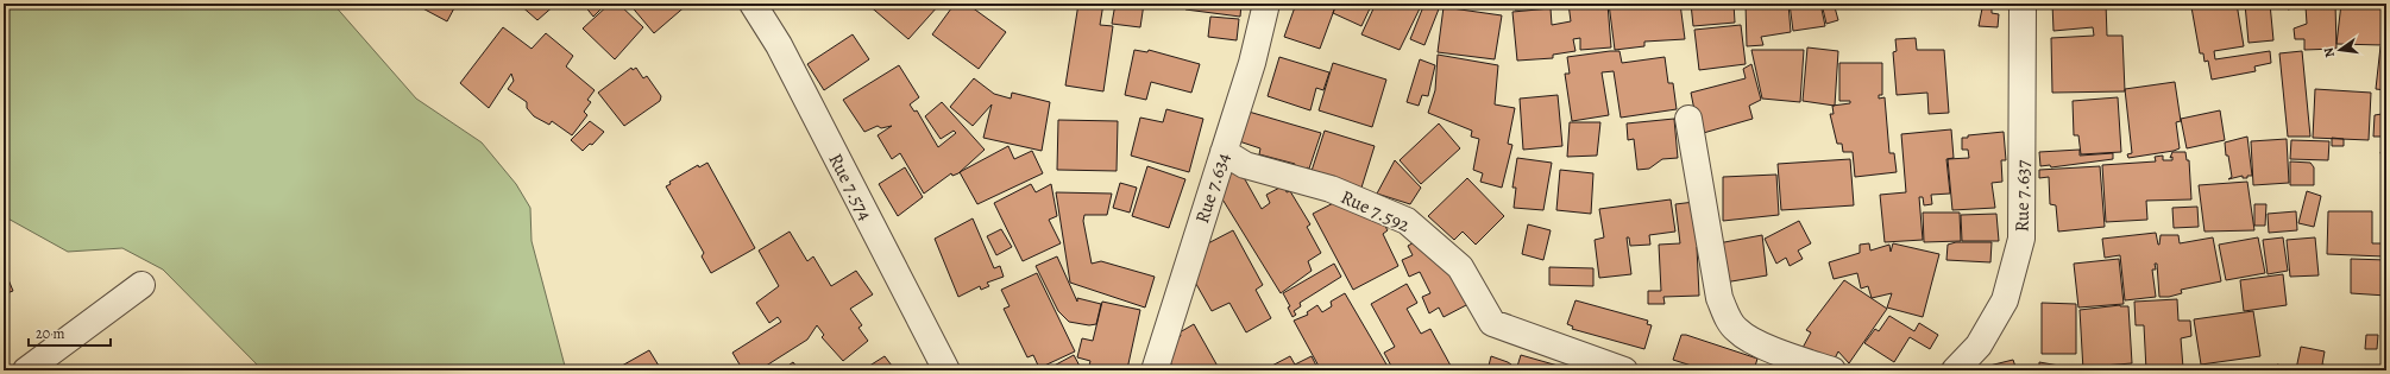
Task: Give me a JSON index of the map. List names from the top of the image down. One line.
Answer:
{"streets":{"street":["Rue 7.574","Rue 7.634","Rue 7.637","Rue 7.592"]},"crossings":[["Rue 7.634","Rue 7.592"]],"scale_bar":"20 m","north":"left"}
